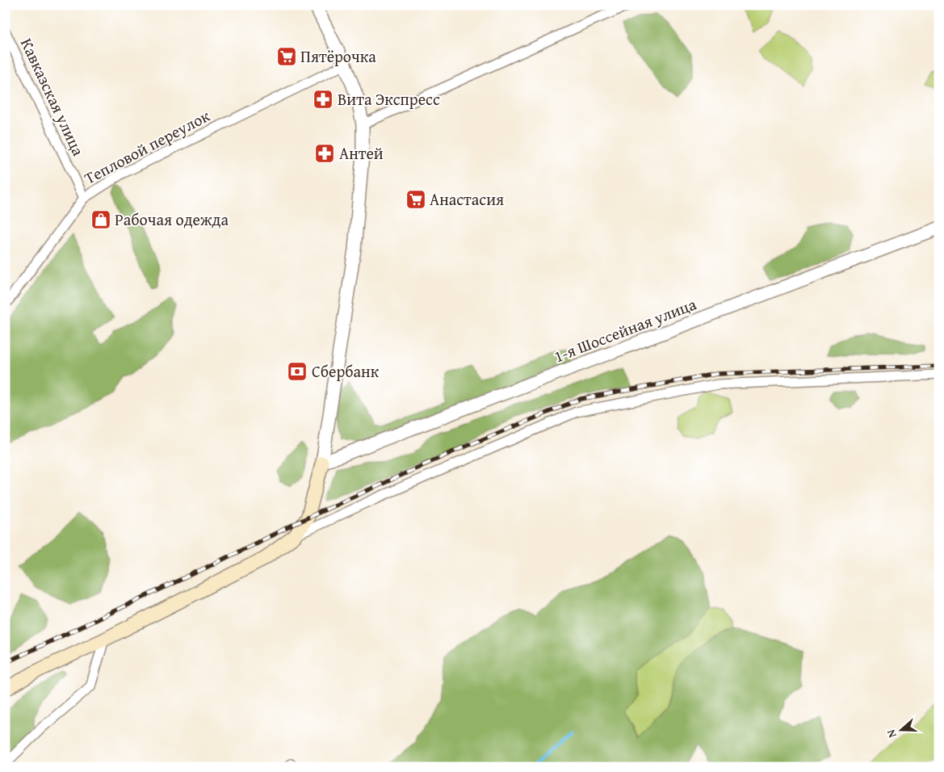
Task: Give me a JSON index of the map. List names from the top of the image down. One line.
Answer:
{"streets":{"street":["Кавказская улица","Тепловой переулок","1-я Шоссейная улица"]},"crossings":[["Кавказская улица","Тепловой переулок"]],"places":{"supermarket":["Пятёрочка","Анастасия"],"pharmacy":["Вита Экспресс","Антей"],"shop":["Рабочая одежда"],"bank":["Сбербанк"]},"north":"left"}
